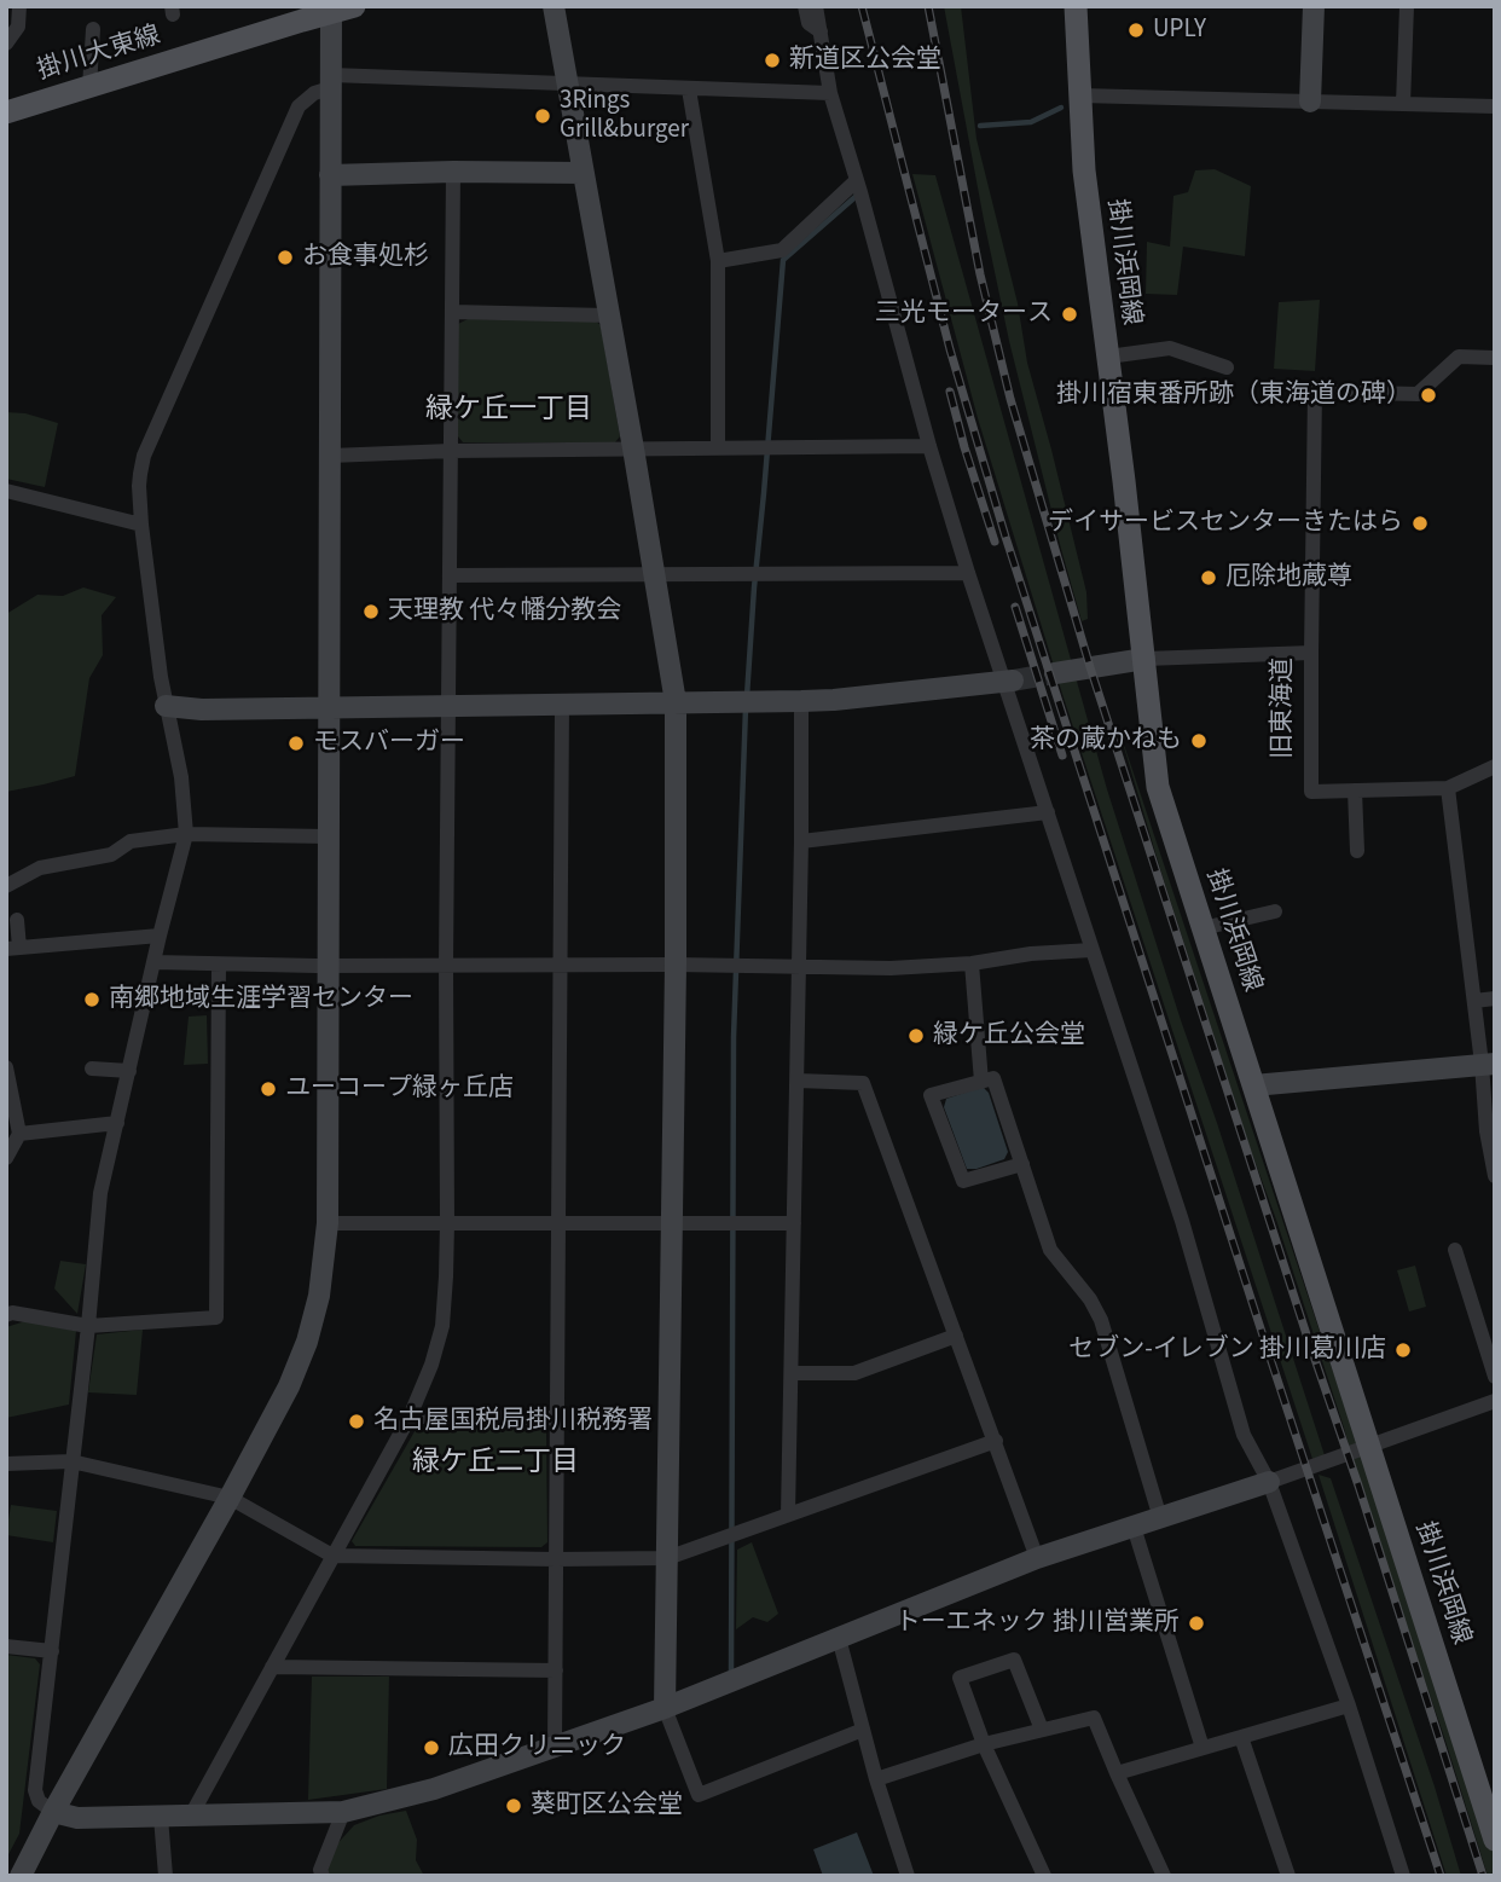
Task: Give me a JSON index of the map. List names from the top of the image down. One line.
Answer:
{"streets":{"main road":["掛川大東線","掛川浜岡線"],"street":["旧東海道"]},"districts":["緑ケ丘一丁目","緑ケ丘二丁目"],"places":["UPLY","新道区公会堂","3Rings Grill&burger","お食事処杉","三光モータース","掛川宿東番所跡（東海道の碑）","デイサービスセンターきたはら","厄除地蔵尊","天理教 代々幡分教会","茶の蔵かねも","モスバーガー","南郷地域生涯学習センター","緑ケ丘公会堂","ユーコープ緑ヶ丘店","セブン-イレブン 掛川葛川店","名古屋国税局掛川税務署","トーエネック 掛川営業所","広田クリニック","葵町区公会堂"]}
